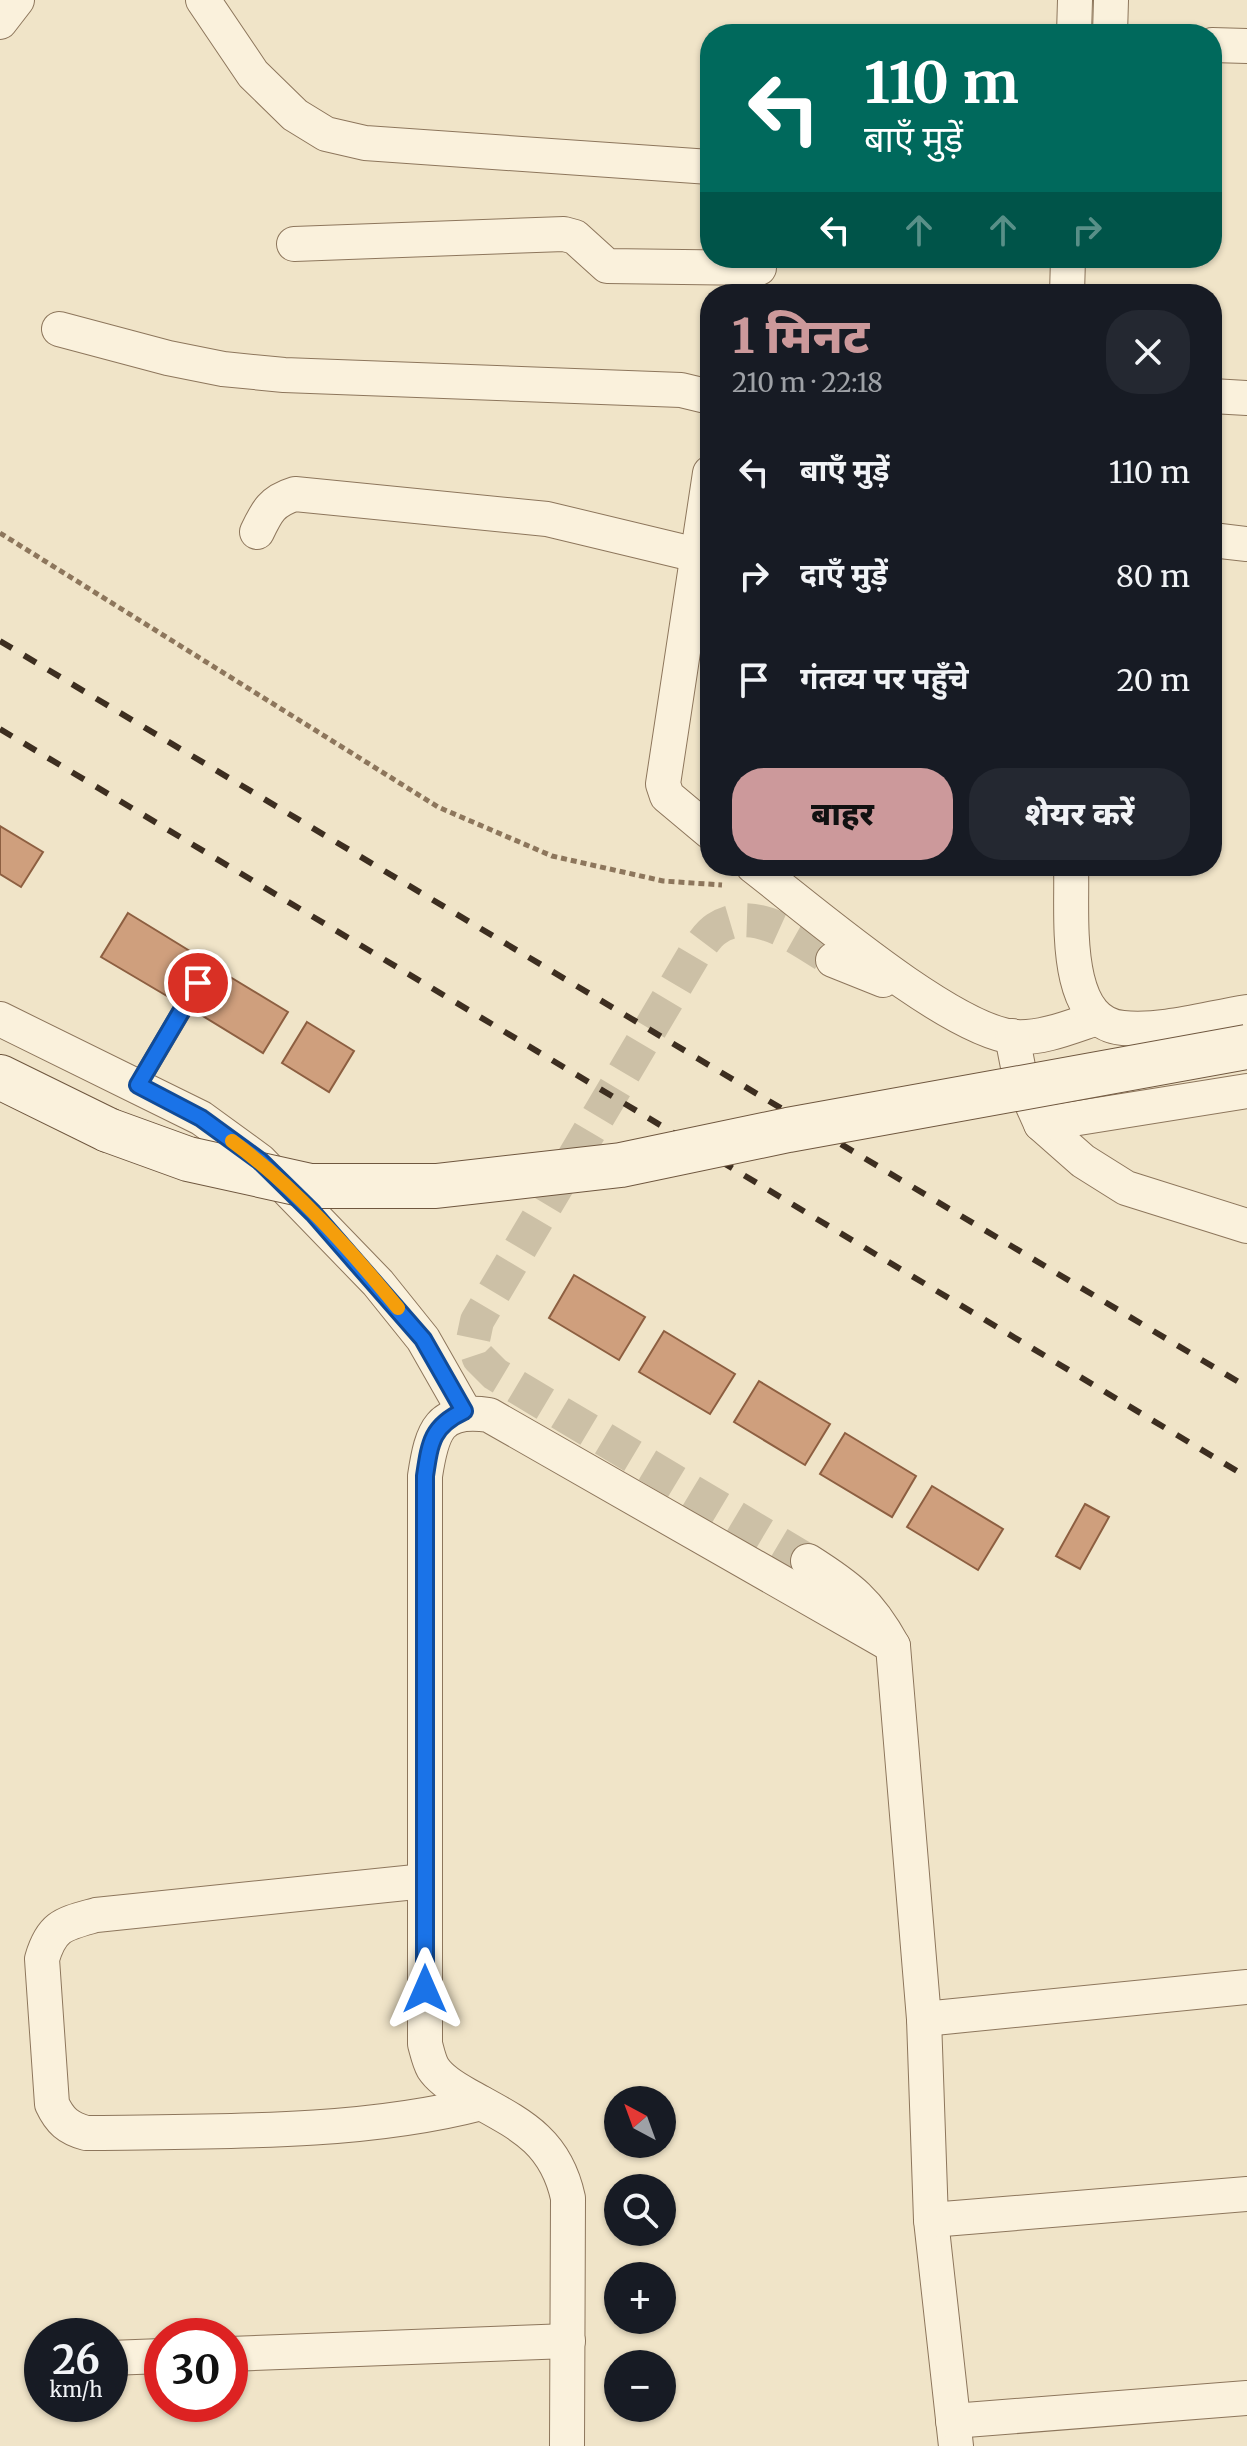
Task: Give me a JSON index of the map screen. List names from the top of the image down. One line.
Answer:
{"north":"top left","page":{"turn":["110 m","बाएँ मुड़ें"],"heading":["1 मिनट","210 m · 22:18"],"list":[{"name":"बाएँ मुड़ें","value":"110 m"},{"name":"दाएँ मुड़ें","value":"80 m"},{"name":"गंतव्य पर पहुँचे","value":"20 m"}],"buttons":["बाहर","शेयर करें"],"map_buttons":["+","−"],"speed":"26 km/h","limit":"30"}}
